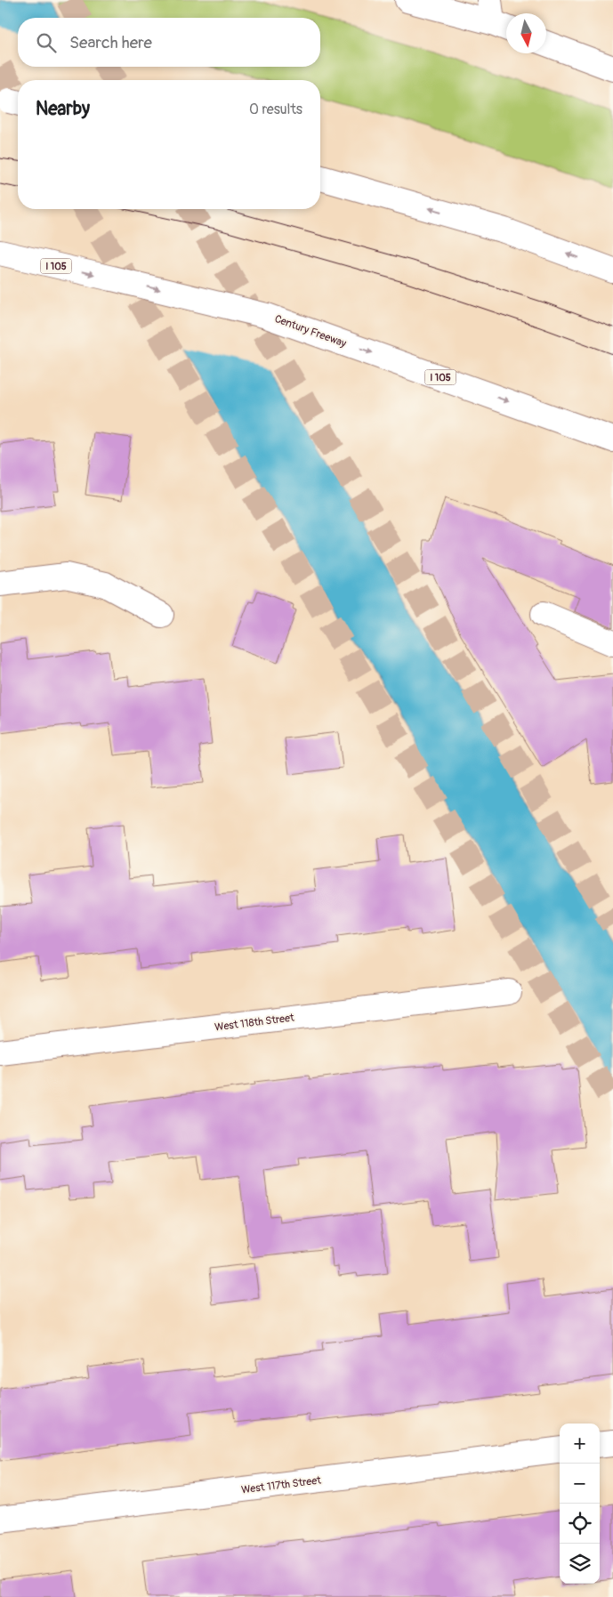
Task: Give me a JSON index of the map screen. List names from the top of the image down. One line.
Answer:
{"streets":{"main road":["I 105","Century Freeway","West 118th Street","West 117th Street"]},"north":"bottom","page":{"search":"Search here","heading":["Nearby","0 results"],"map_buttons":["+","−"]}}
